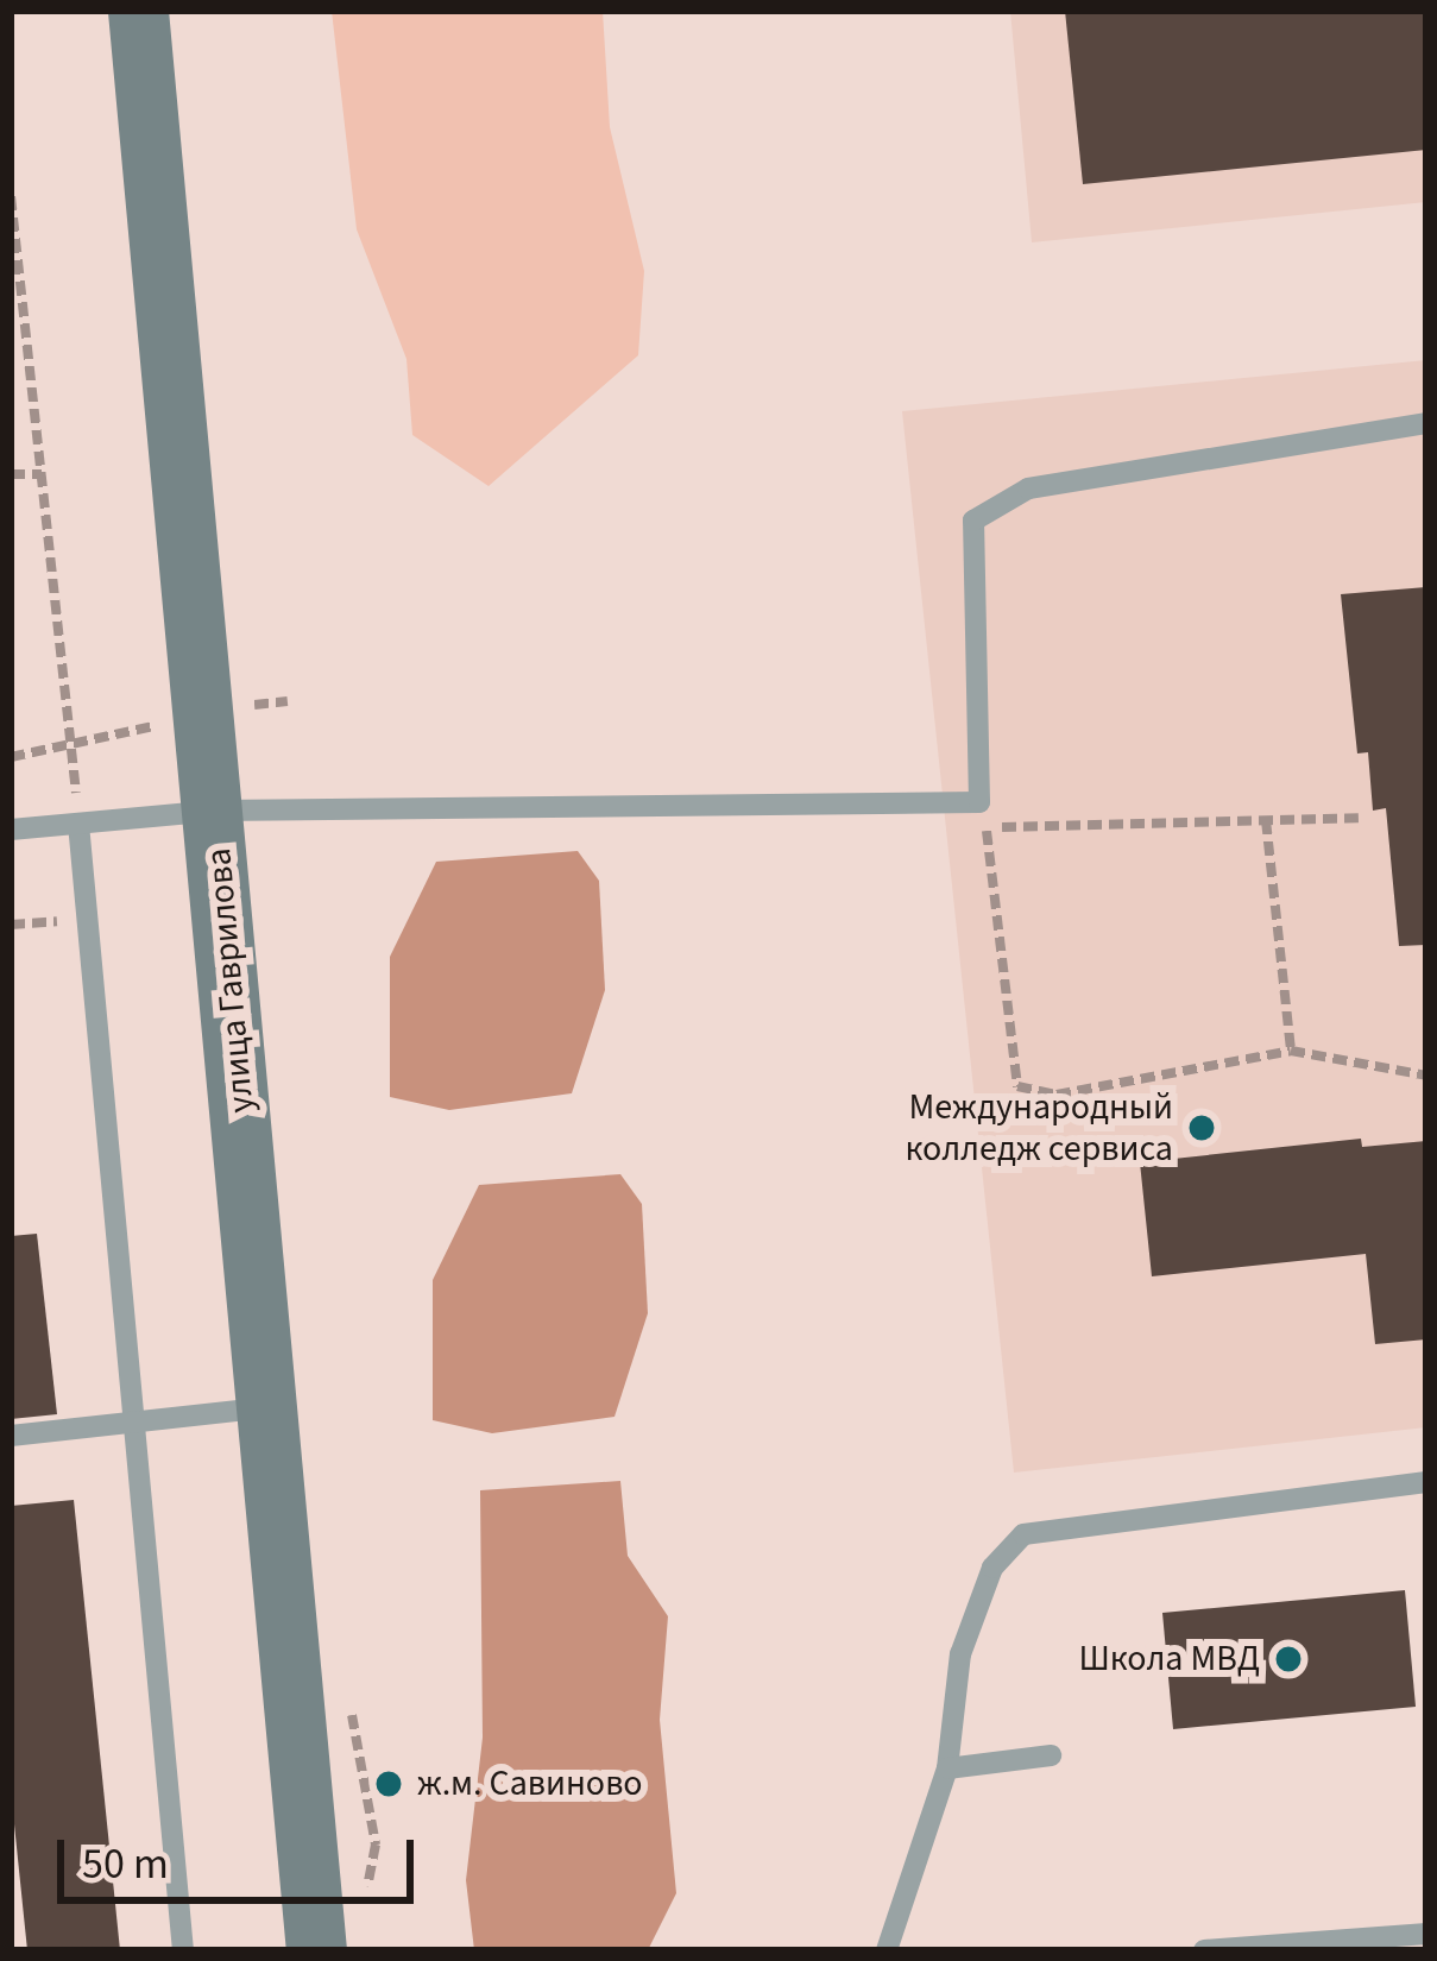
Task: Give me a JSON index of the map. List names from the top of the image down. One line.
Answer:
{"streets":{"street":["улица Гаврилова"]},"places":["Международный колледж сервиса","Школа МВД","ж.м. Савиново"],"scale_bar":"50 m"}
